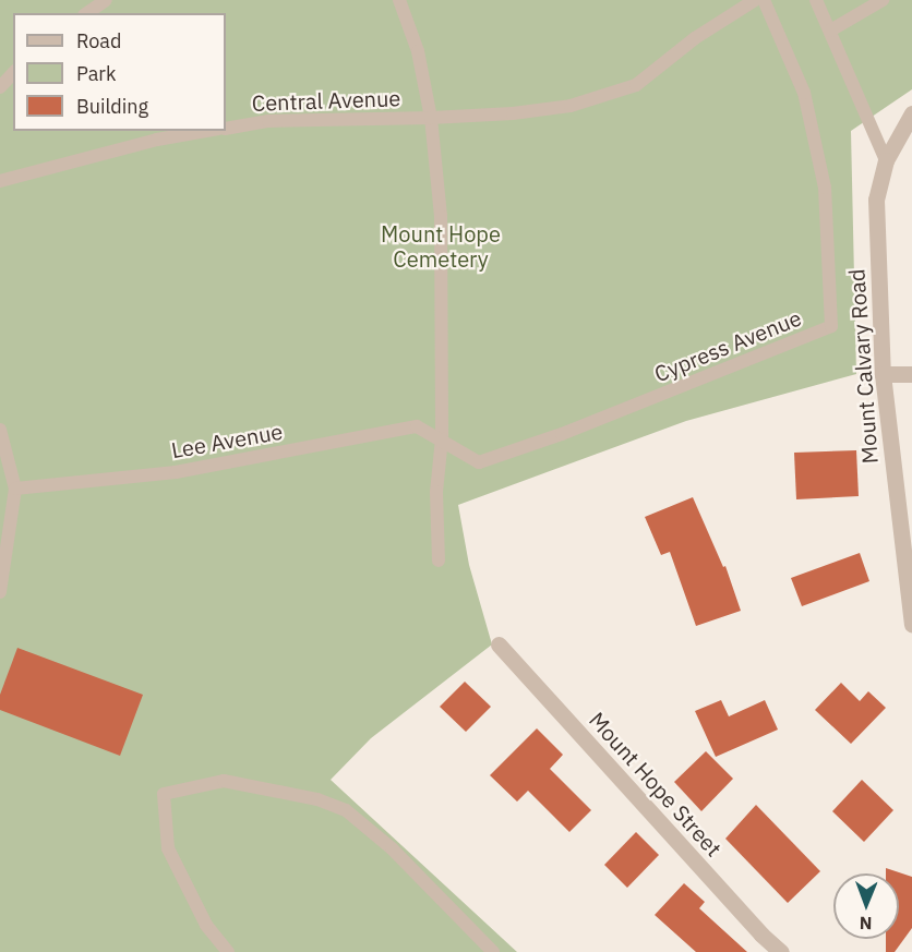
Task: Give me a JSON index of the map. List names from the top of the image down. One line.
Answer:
{"streets":{"street":["Mount Calvary Road","Mount Hope Street"],"lane":["Central Avenue","Cypress Avenue","Lee Avenue"]},"crossings":[["Central Avenue","Cypress Avenue"],["Central Avenue","Lee Avenue"],["Cypress Avenue","Lee Avenue"]],"parks":["Mount Hope Cemetery"],"legend":["Road","Park","Building"],"north":"bottom"}
